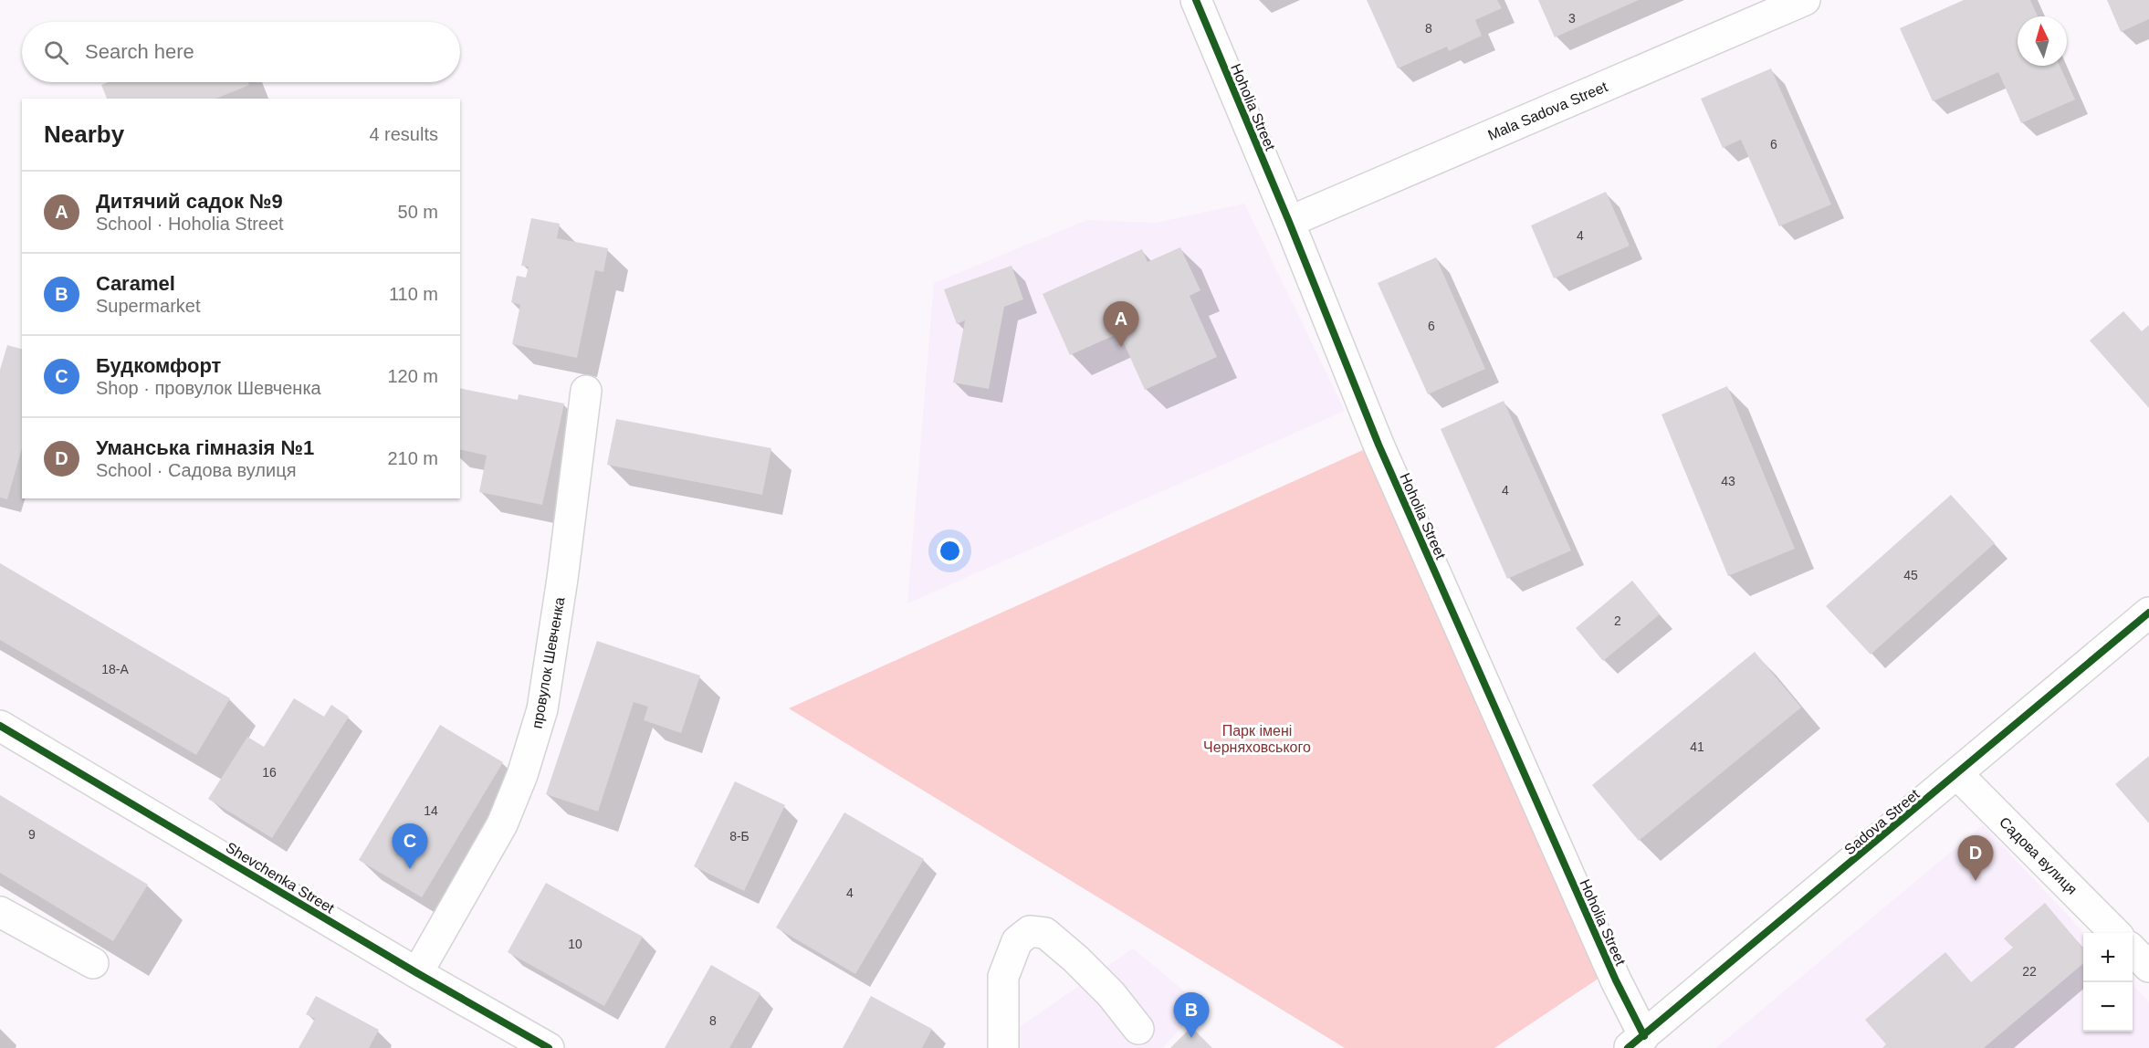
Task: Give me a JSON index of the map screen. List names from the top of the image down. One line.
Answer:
{"streets":{"street":["Hoholia Street","Mala Sadova Street","провулок Шевченка","Sadova Street","Садова вулиця","Shevchenka Street"]},"crossings":[["Hoholia Street","Mala Sadova Street"],["Hoholia Street","Sadova Street"],["провулок Шевченка","Shevchenka Street"],["Sadova Street","Садова вулиця"]],"parks":["Парк імені Черняховського"],"house_numbers":["3","8","6","4","6","43","4","45","2","18-А","41","16","14","9","8-Б","4","10","22","8"],"north":"top","page":{"search":"Search here","heading":["Nearby","4 results"],"list":[{"mark":"A","name":"Дитячий садок №9","note":"School · Hoholia Street","value":"50 m"},{"mark":"B","name":"Caramel","note":"Supermarket","value":"110 m"},{"mark":"C","name":"Будкомфорт","note":"Shop · провулок Шевченка","value":"120 m"},{"mark":"D","name":"Уманська гімназія №1","note":"School · Садова вулиця","value":"210 m"}],"pins":["A","C","D","B"],"map_buttons":["+","−"]}}
